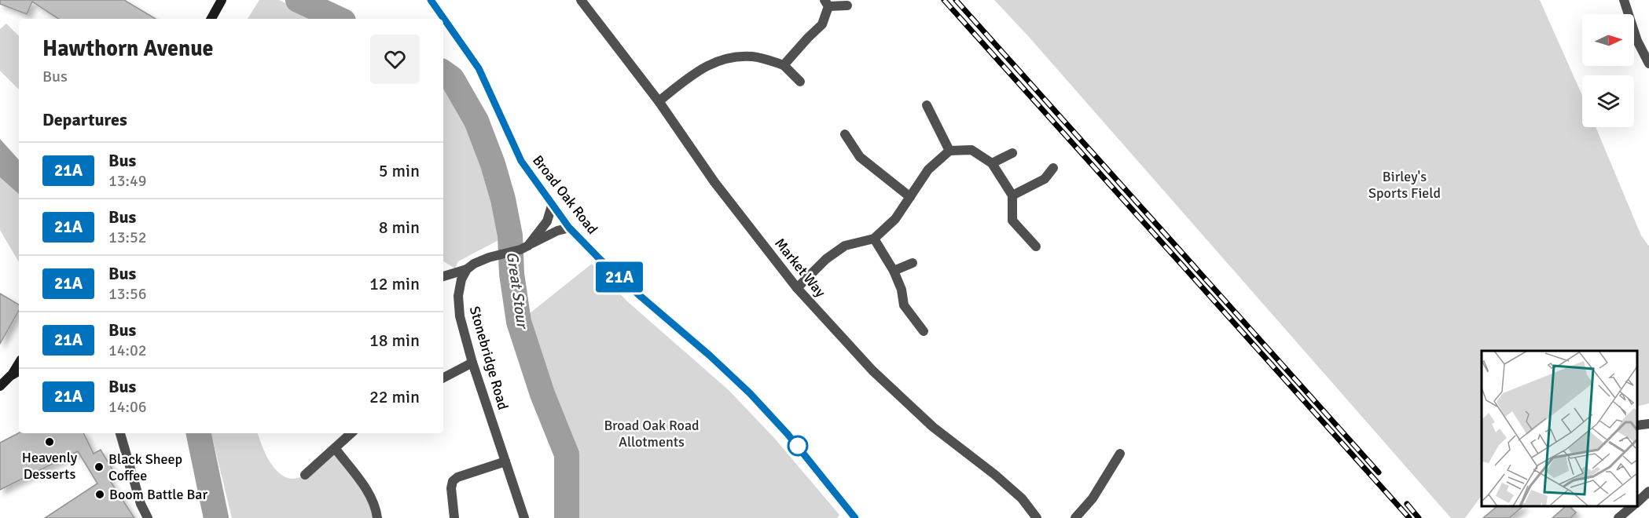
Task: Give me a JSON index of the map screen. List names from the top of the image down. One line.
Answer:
{"streets":{"street":["Broad Oak Road","Market Way","Stonebridge Road"]},"water":["Great Stour"],"parks":["Birley's Sports Field","Broad Oak Road Allotments"],"places":["Heavenly Desserts","Black Sheep Coffee","Boom Battle Bar"],"lines":["bus line 21A"],"north":"right","page":{"on_map":"21A","heading":[["Hawthorn Avenue","Bus"],"Departures"],"list":[{"mark":"21A","name":"Bus","note":"13:49","value":"5 min"},{"mark":"21A","name":"Bus","note":"13:52","value":"8 min"},{"mark":"21A","name":"Bus","note":"13:56","value":"12 min"},{"mark":"21A","name":"Bus","note":"14:02","value":"18 min"},{"mark":"21A","name":"Bus","note":"14:06","value":"22 min"}]}}
